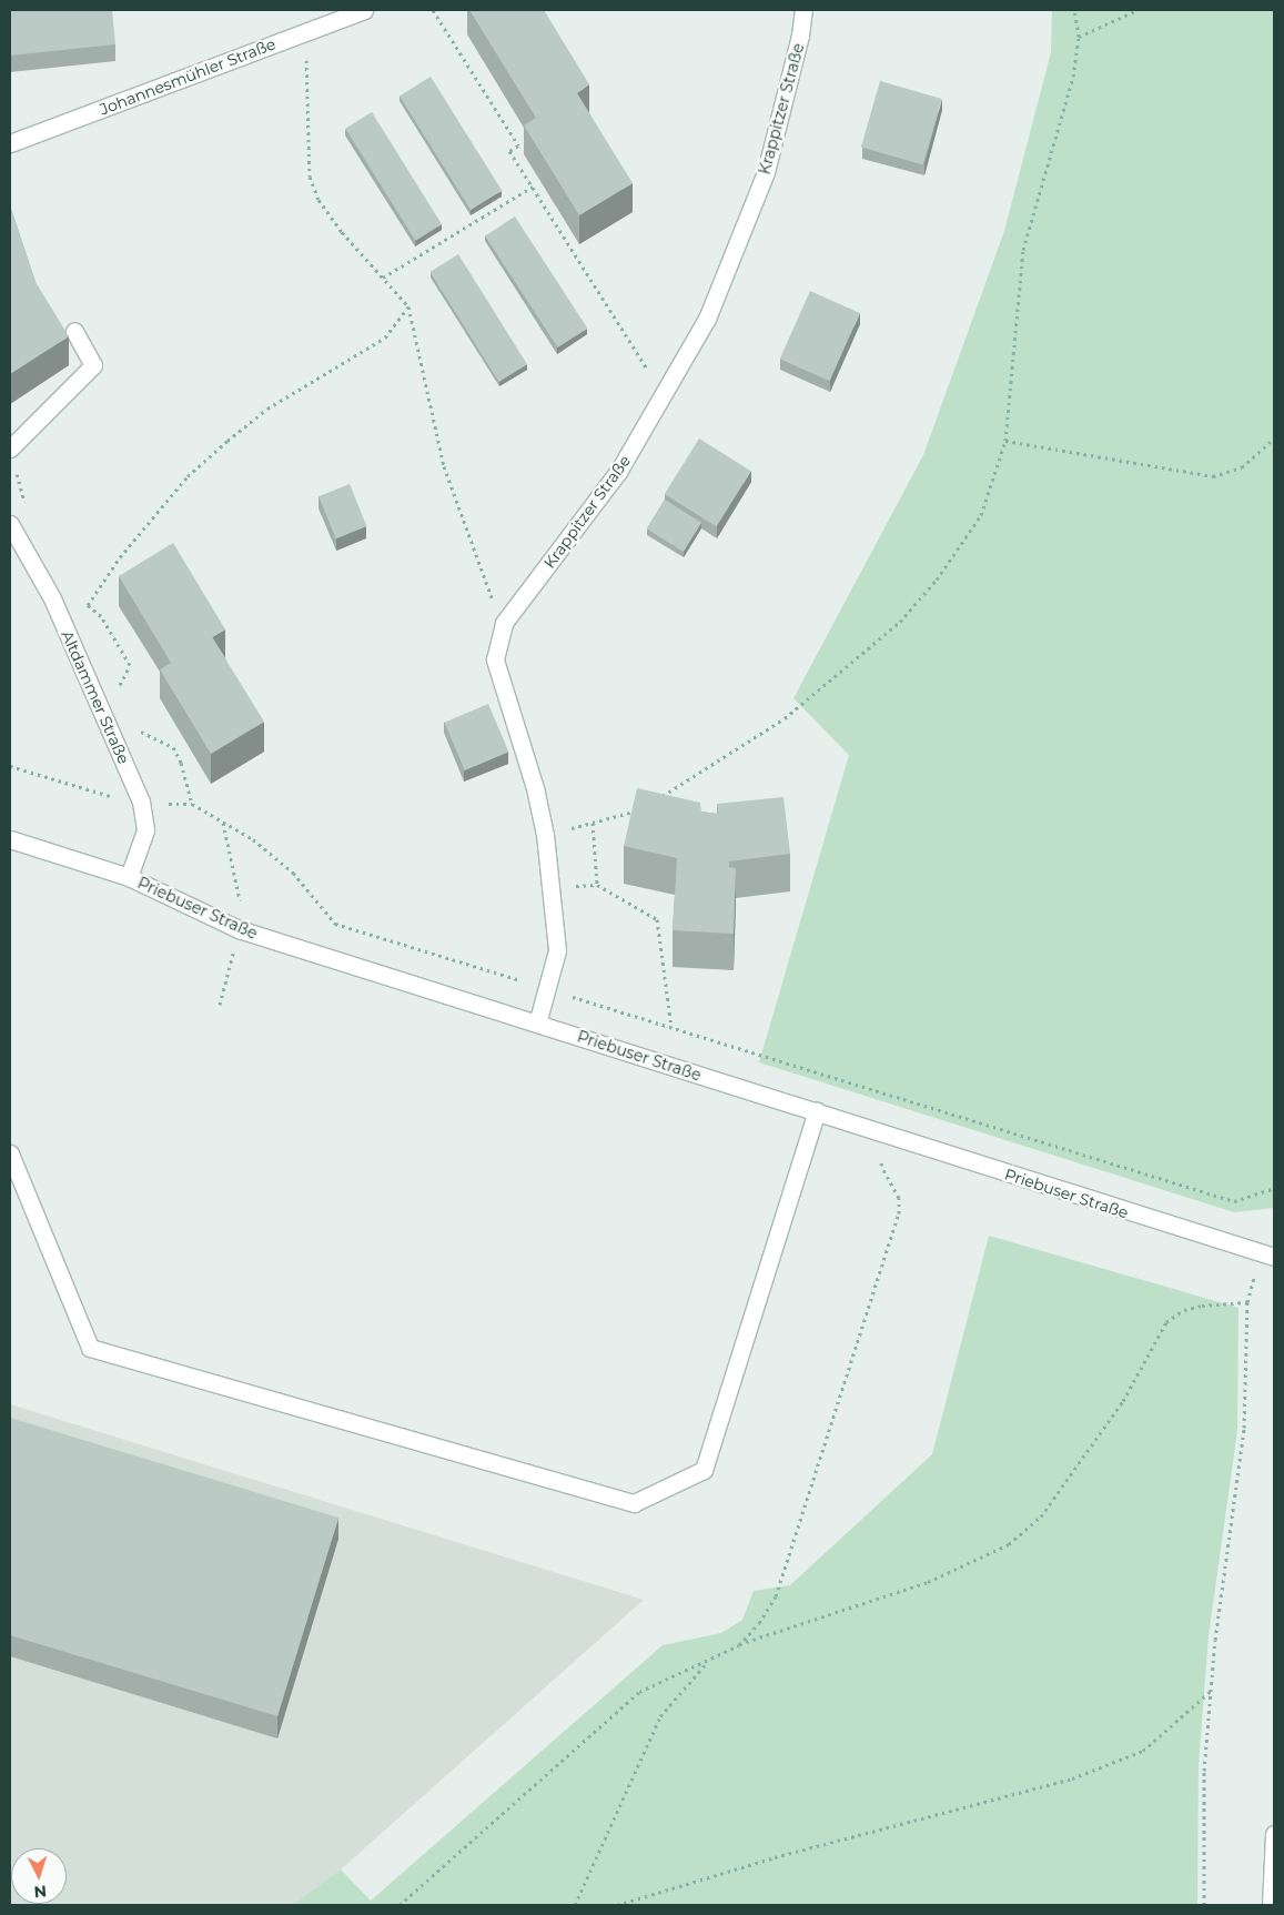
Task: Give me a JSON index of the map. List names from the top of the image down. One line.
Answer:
{"streets":{"street":["Johannesmühler Straße","Krappitzer Straße","Altdammer Straße","Priebuser Straße"]},"crossings":[["Krappitzer Straße","Priebuser Straße"],["Altdammer Straße","Priebuser Straße"]],"north":"bottom"}
